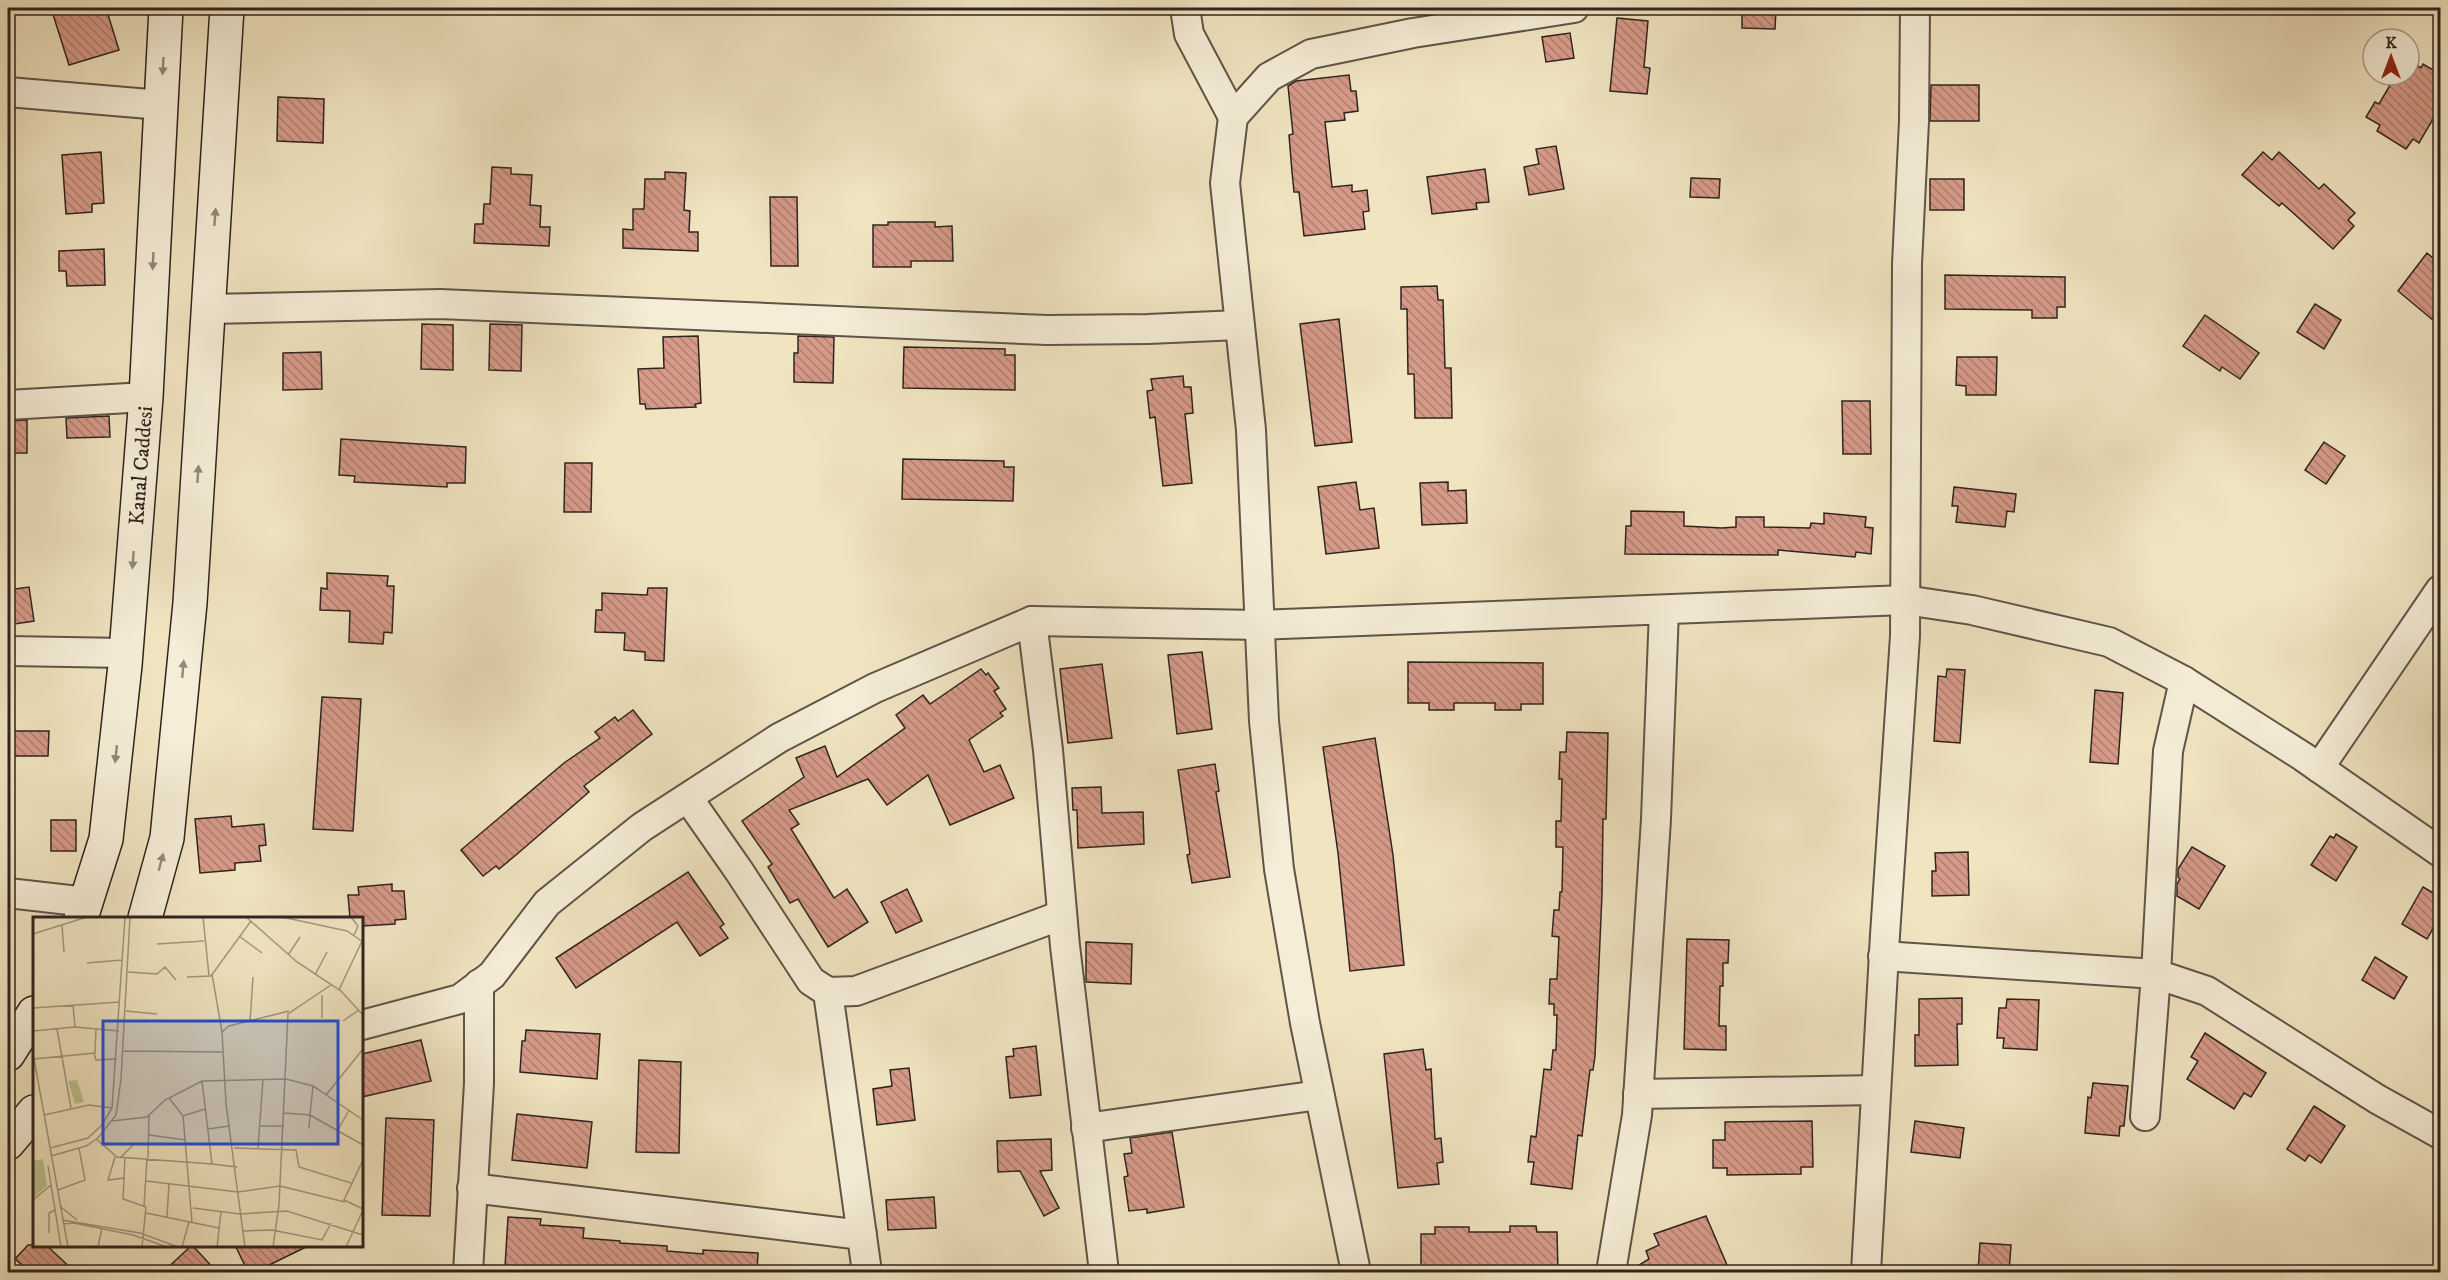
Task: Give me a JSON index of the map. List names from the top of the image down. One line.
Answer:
{"streets":{"main road":["Kanal Caddesi"]},"north":"top"}
